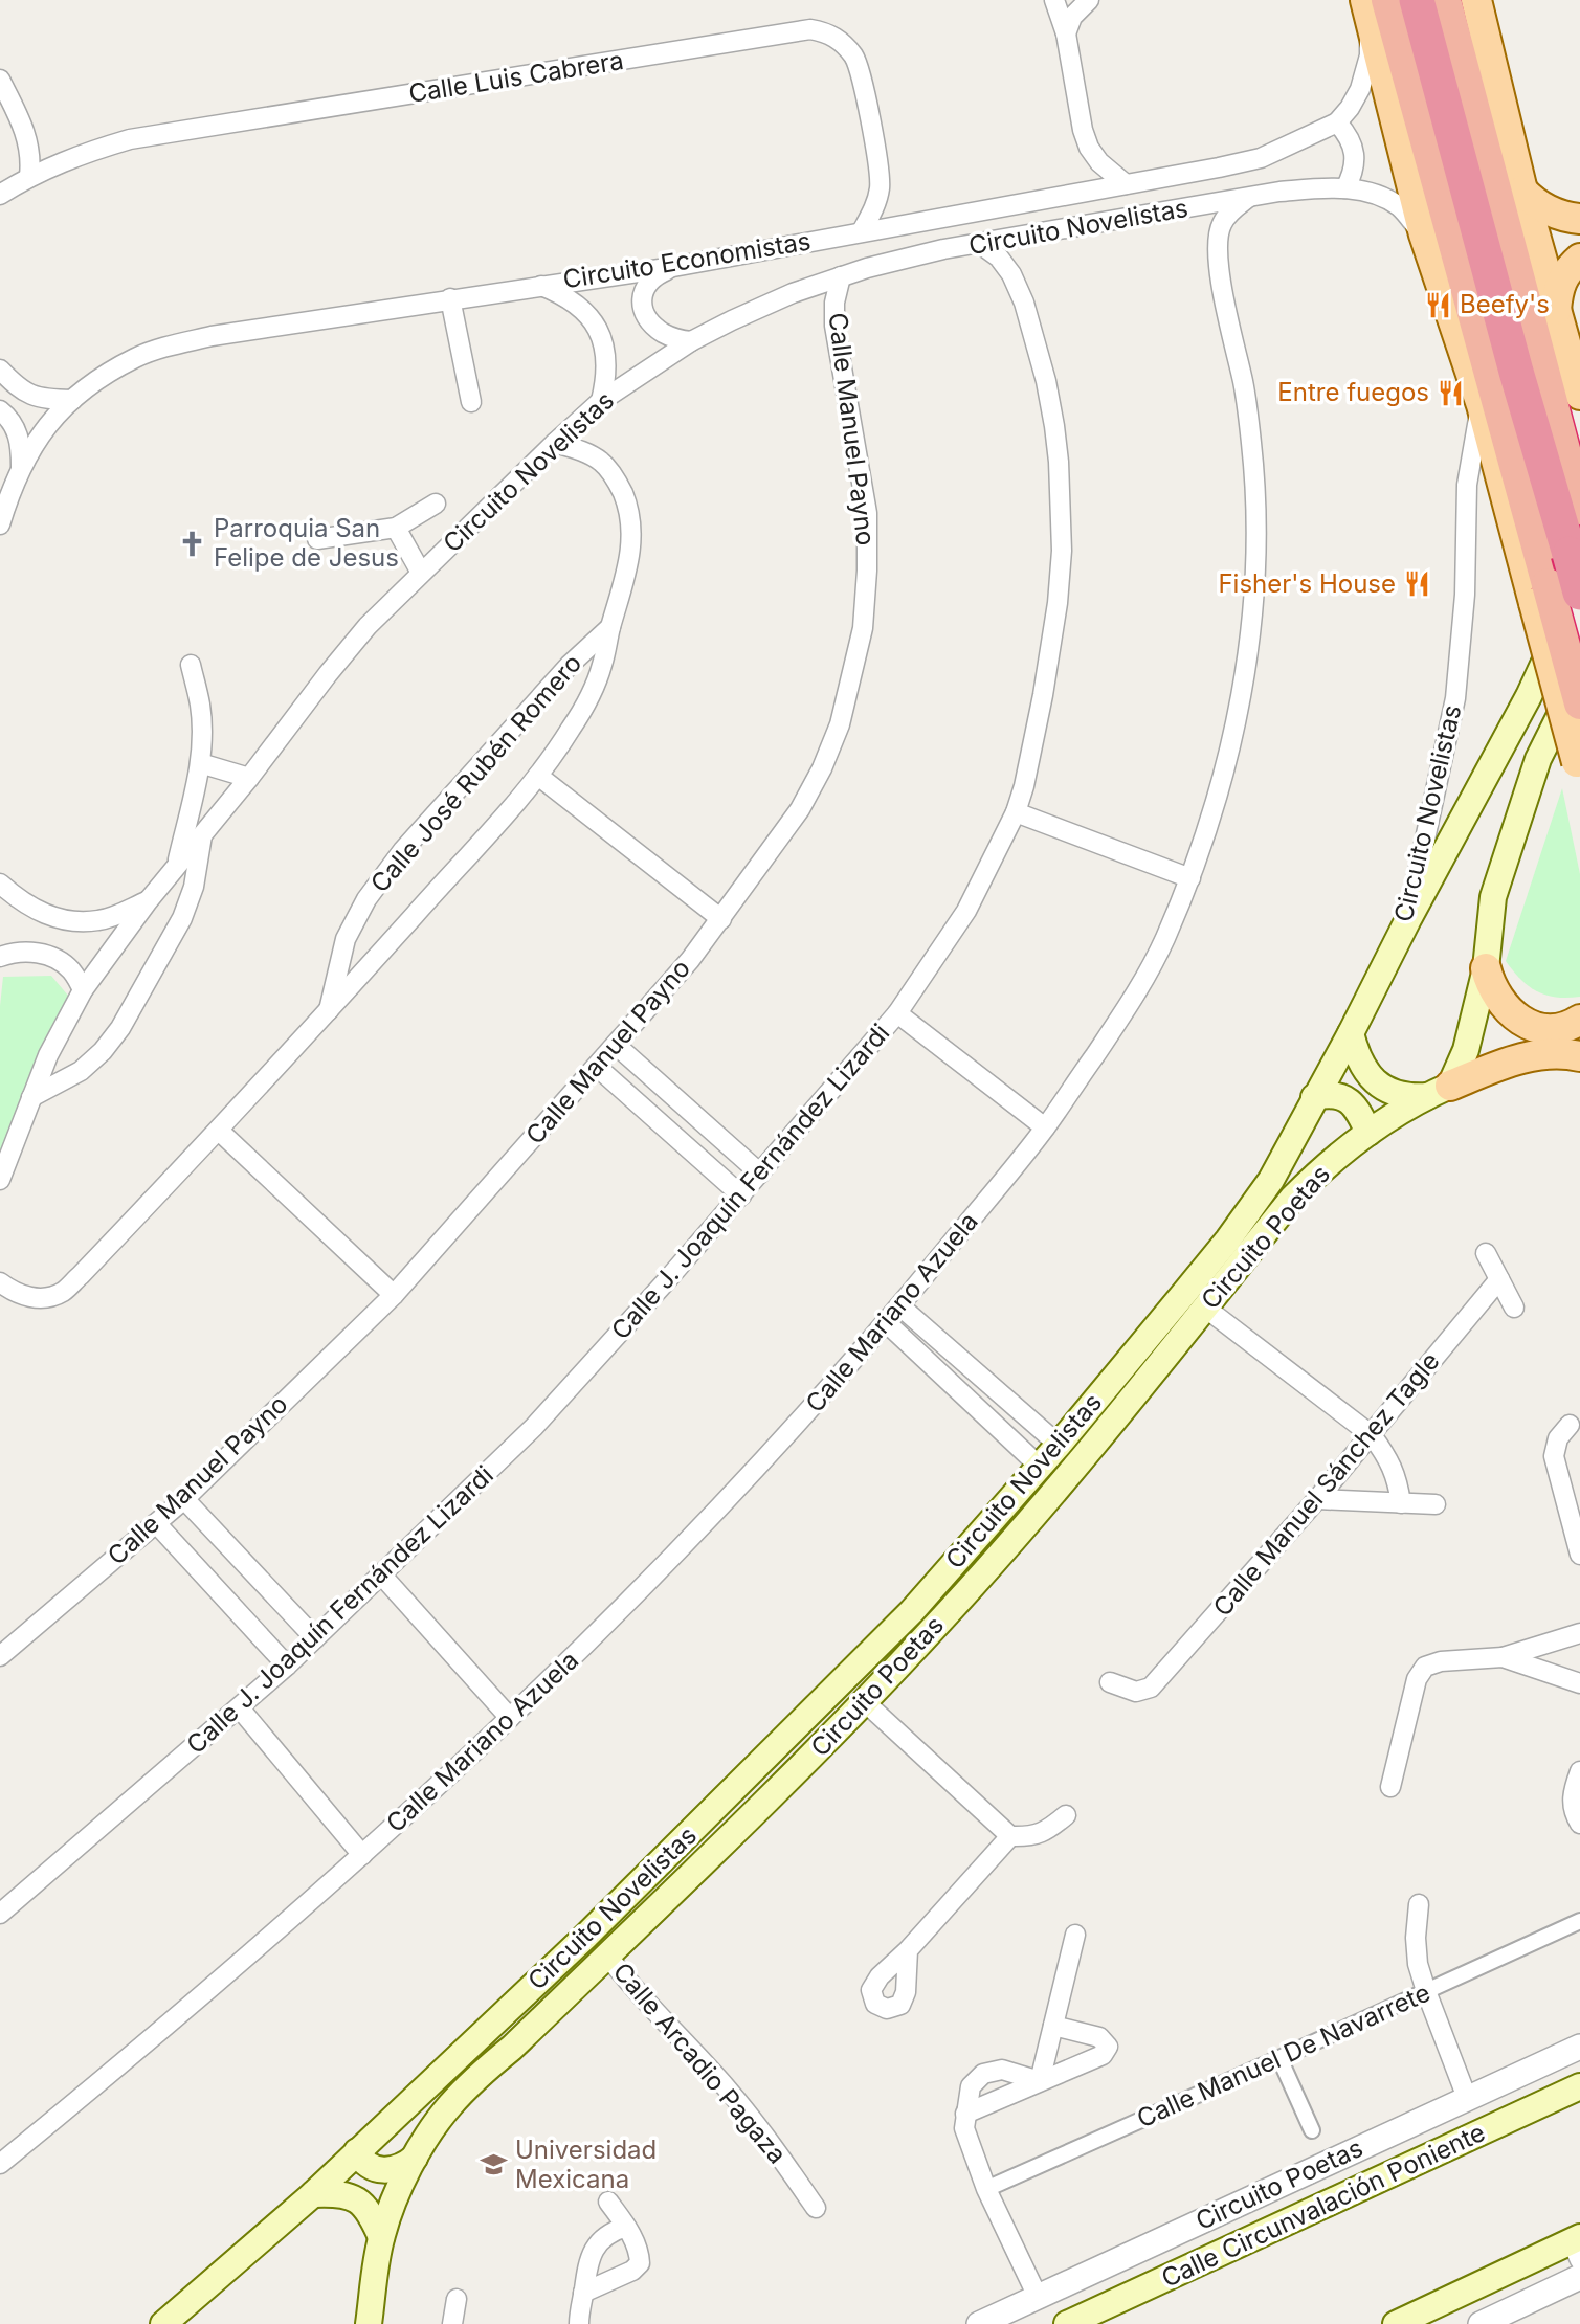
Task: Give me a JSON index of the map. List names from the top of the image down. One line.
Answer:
{"streets":{"main road":["Circuito Novelistas","Circuito Poetas","Calle Circunvalación Poniente"],"street":["Calle Luis Cabrera","Circuito Economistas","Calle Manuel Payno","Calle José Rubén Romero","Calle J. Joaquín Fernández Lizardi","Calle Mariano Azuela","Calle Manuel Sánchez Tagle","Calle Manuel De Navarrete","Calle Arcadio Pagaza"]},"crossings":[["Calle Luis Cabrera","Circuito Economistas"],["Circuito Novelistas","Calle Manuel Payno"],["Circuito Novelistas","Calle José Rubén Romero"],["Circuito Novelistas","Calle J. Joaquín Fernández Lizardi"],["Circuito Novelistas","Calle Mariano Azuela"],["Circuito Poetas","Calle Arcadio Pagaza"]],"places":{"restaurant":["Beefy's","Entre fuegos","Fisher's House"],"church":["Parroquia San Felipe de Jesus"],"school or university":["Universidad Mexicana"]}}
